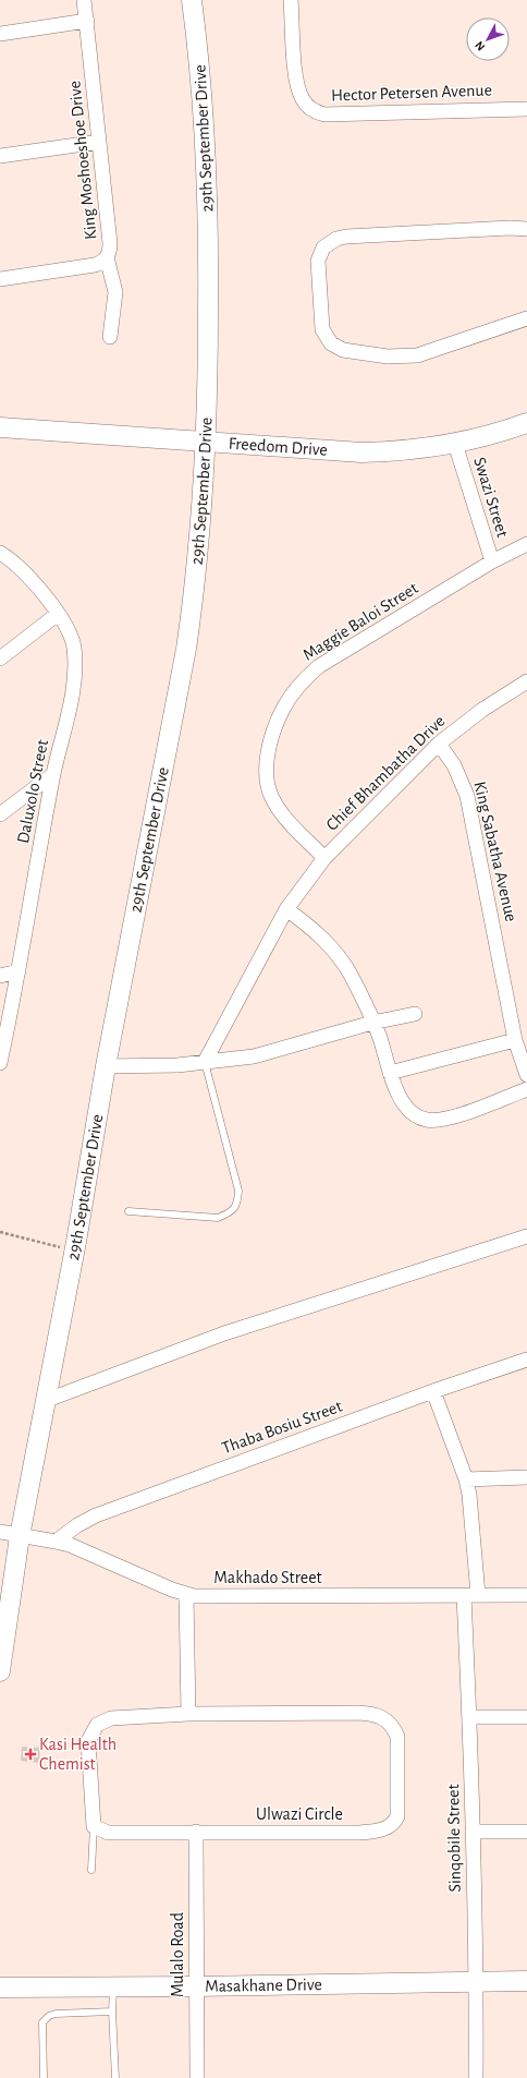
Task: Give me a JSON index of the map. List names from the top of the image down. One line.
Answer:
{"streets":{"street":["Hector Petersen Avenue","29th September Drive","King Moshoeshoe Drive","Freedom Drive","Swazi Street","Maggie Baloi Street","Chief Bhambatha Drive","Daluxolo Street","King Sabatha Avenue","Thaba Bosiu Street","Makhado Street","Ulwazi Circle","Sinqobile Street","Mulalo Road","Masakhane Drive"]},"crossings":[["29th September Drive","Freedom Drive"],["29th September Drive","Makhado Street"],["Freedom Drive","Swazi Street"],["Swazi Street","Maggie Baloi Street"],["Maggie Baloi Street","Chief Bhambatha Drive"],["Chief Bhambatha Drive","King Sabatha Avenue"],["Thaba Bosiu Street","Makhado Street"],["Thaba Bosiu Street","Sinqobile Street"],["Makhado Street","Sinqobile Street"],["Ulwazi Circle","Mulalo Road"],["Sinqobile Street","Masakhane Drive"],["Mulalo Road","Masakhane Drive"]],"places":{"health":["Kasi Health Chemist"]},"north":"bottom left"}
